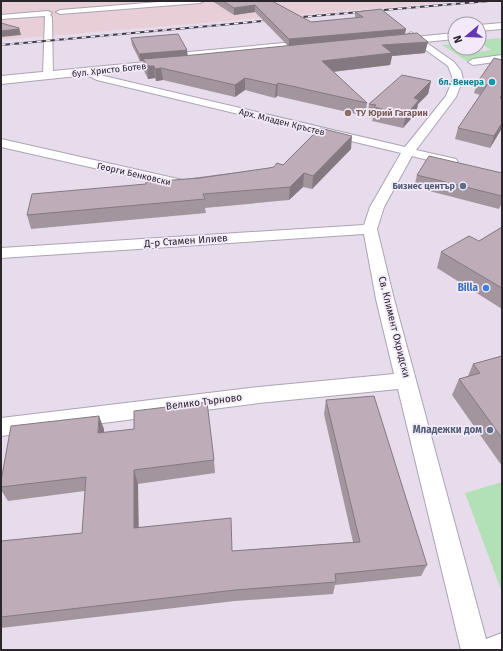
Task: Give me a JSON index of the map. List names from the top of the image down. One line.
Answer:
{"streets":{"main road":["бул. Христо Ботев"],"street":["Арх. Младен Кръстев","Георги Бенковски","Д-р Стамен Илиев","Св. Климент Охридски","Велико Търново"]},"crossings":[["бул. Христо Ботев","Арх. Младен Кръстев"],["Арх. Младен Кръстев","Св. Климент Охридски"],["Д-р Стамен Илиев","Св. Климент Охридски"],["Св. Климент Охридски","Велико Търново"]],"places":["бл. Венера","ТУ Юрий Гагарин","Бизнес център","Billa","Младежки дом"],"north":"left"}
